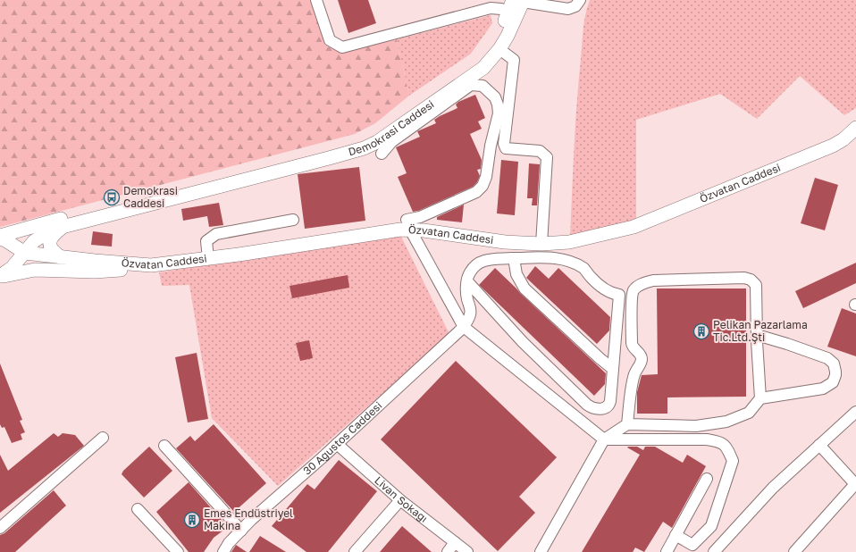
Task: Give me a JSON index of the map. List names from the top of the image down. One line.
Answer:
{"streets":{"main road":["Demokrasi Caddesi","Özvatan Caddesi"],"street":["30 Ağustos Caddesi","Livan Sokağı"]},"crossings":[["Demokrasi Caddesi","Özvatan Caddesi"],["30 Ağustos Caddesi","Livan Sokağı"]],"places":{"bus stop":["Demokrasi Caddesi"],"building":["Pelikan Pazarlama Tic.Ltd.Şti","Emes Endüstriyel Makina"]}}
